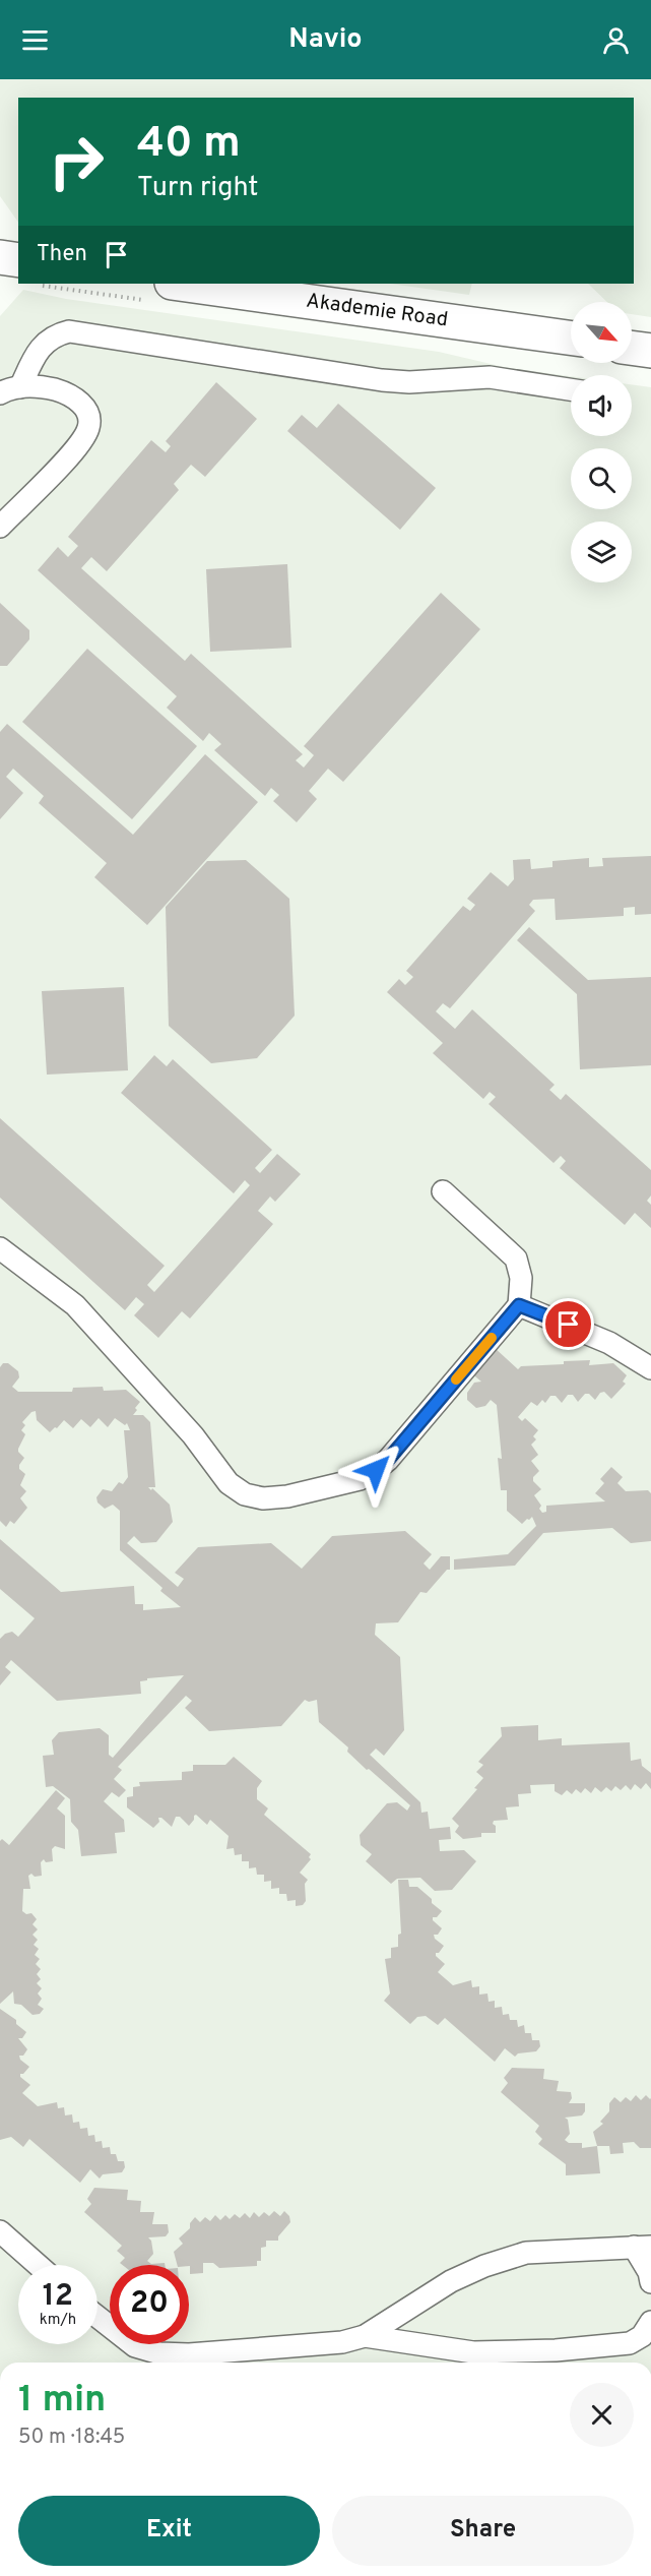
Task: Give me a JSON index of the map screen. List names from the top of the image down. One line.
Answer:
{"streets":{"street":["Akademie Road"]},"north":"bottom right","page":{"header":"Navio","turn":["40 m","Turn right"],"then":"Then","speed":"12 km/h","limit":"20","heading":["1 min","50 m · 18:45"],"buttons":["Exit","Share"]}}
